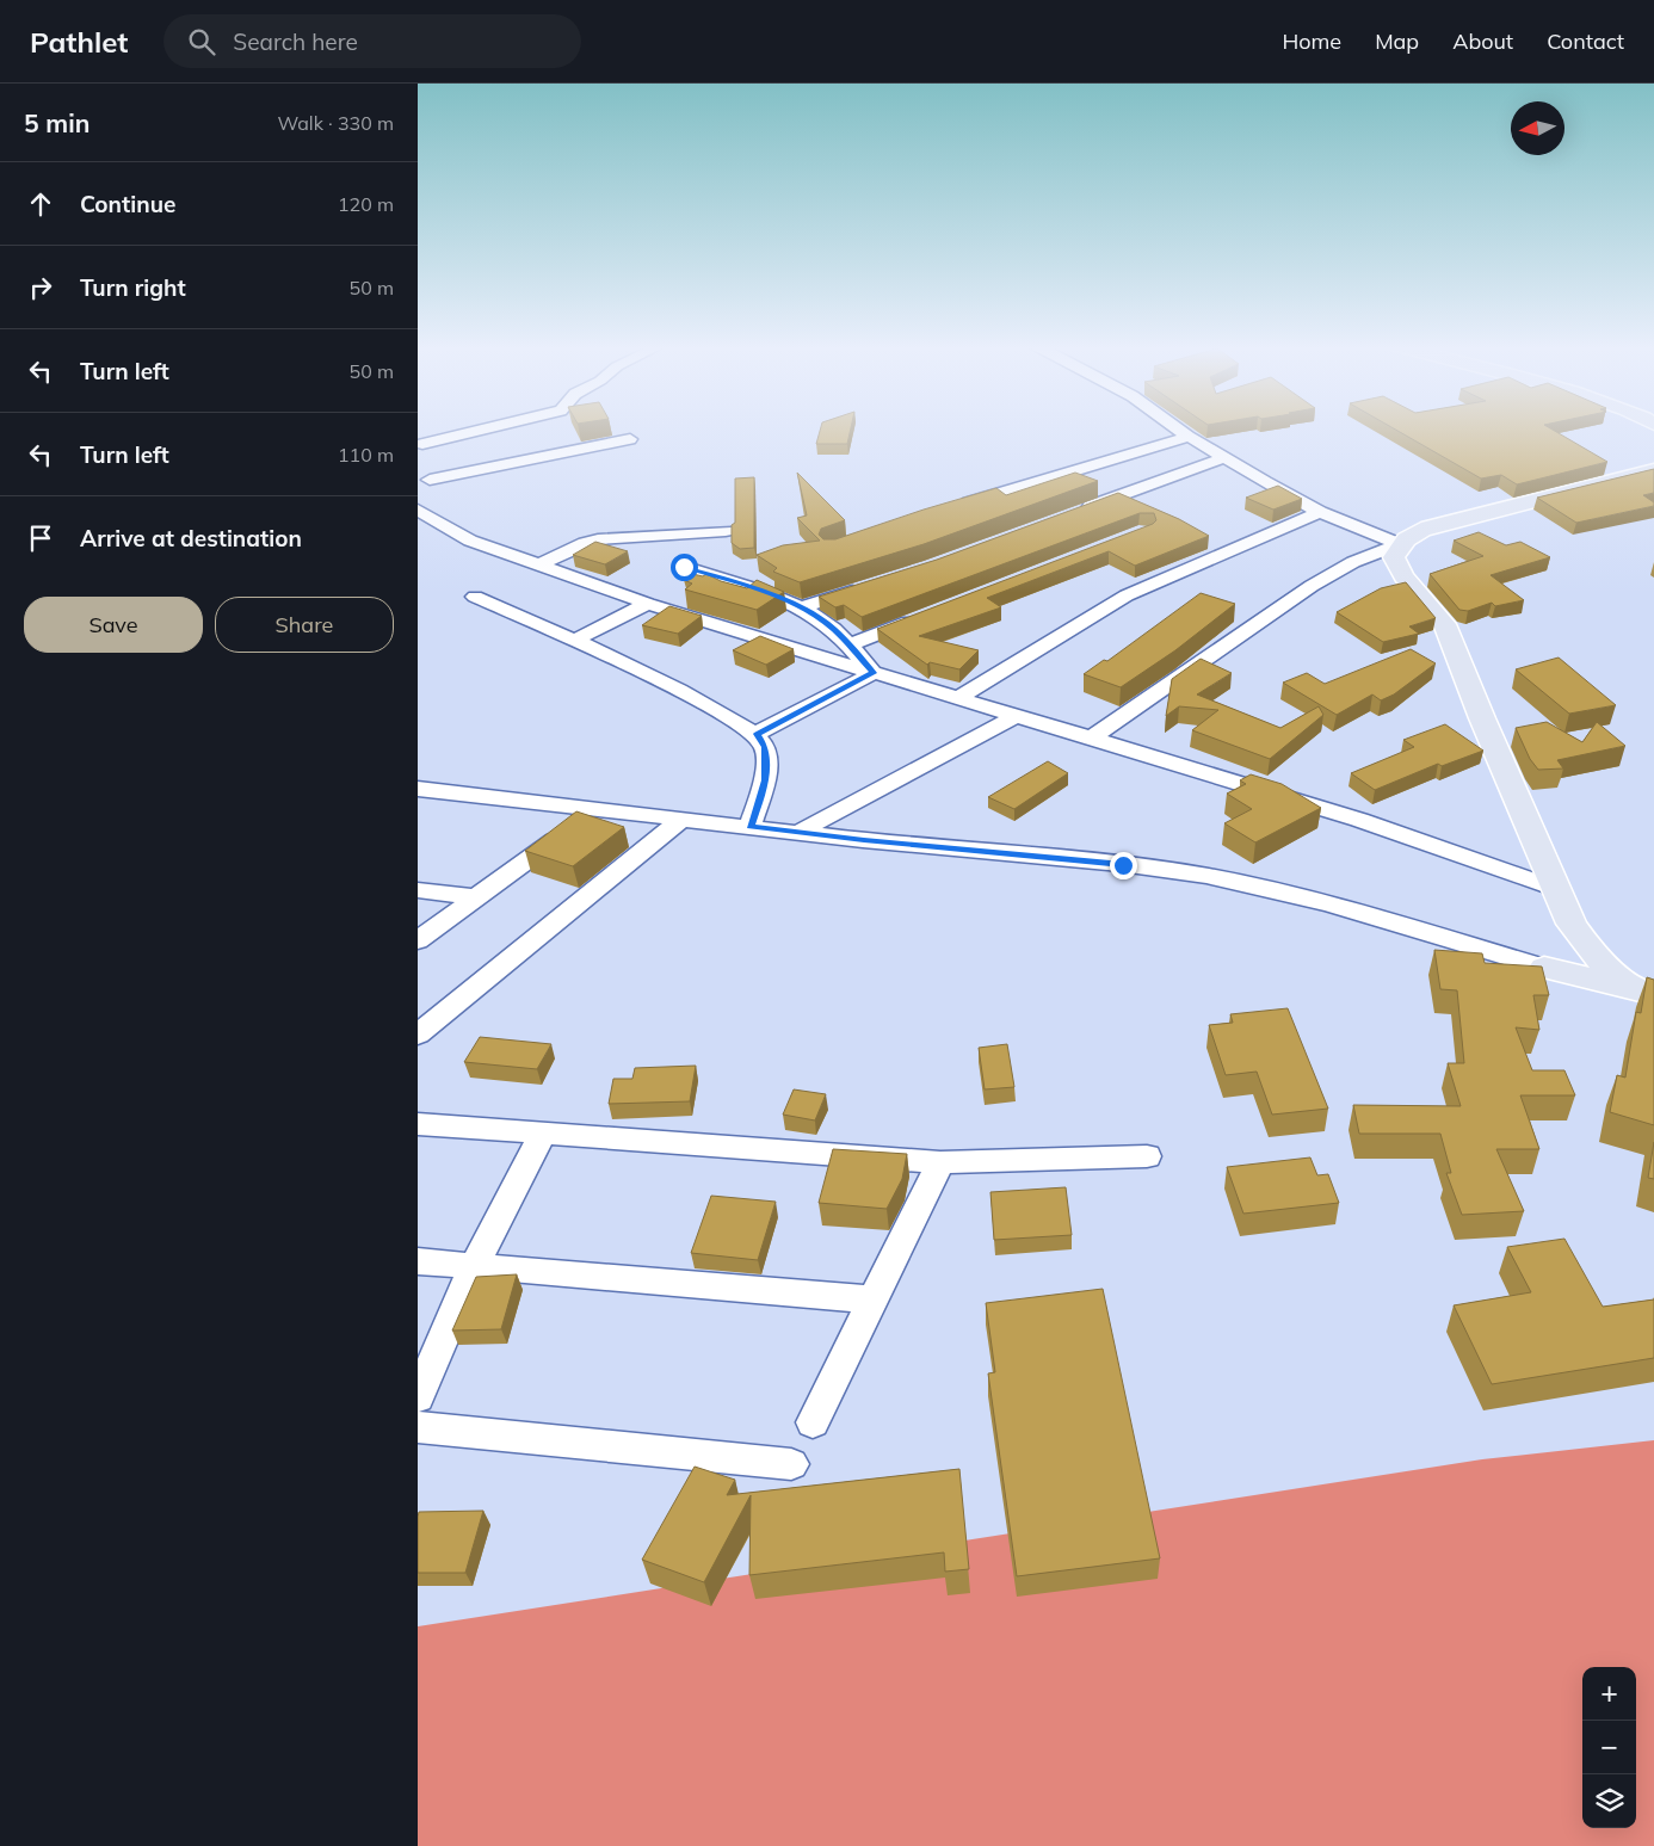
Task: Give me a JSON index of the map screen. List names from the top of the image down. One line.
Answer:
{"north":"left","page":{"header":"Pathlet","search":"Search here","nav":["Home","Map","About","Contact"],"heading":["5 min","Walk · 330 m"],"list":[["Continue","120 m"],["Turn right","50 m"],["Turn left","50 m"],["Turn left","110 m"],"Arrive at destination"],"buttons":["Save","Share"],"map_buttons":["+","−"]}}
